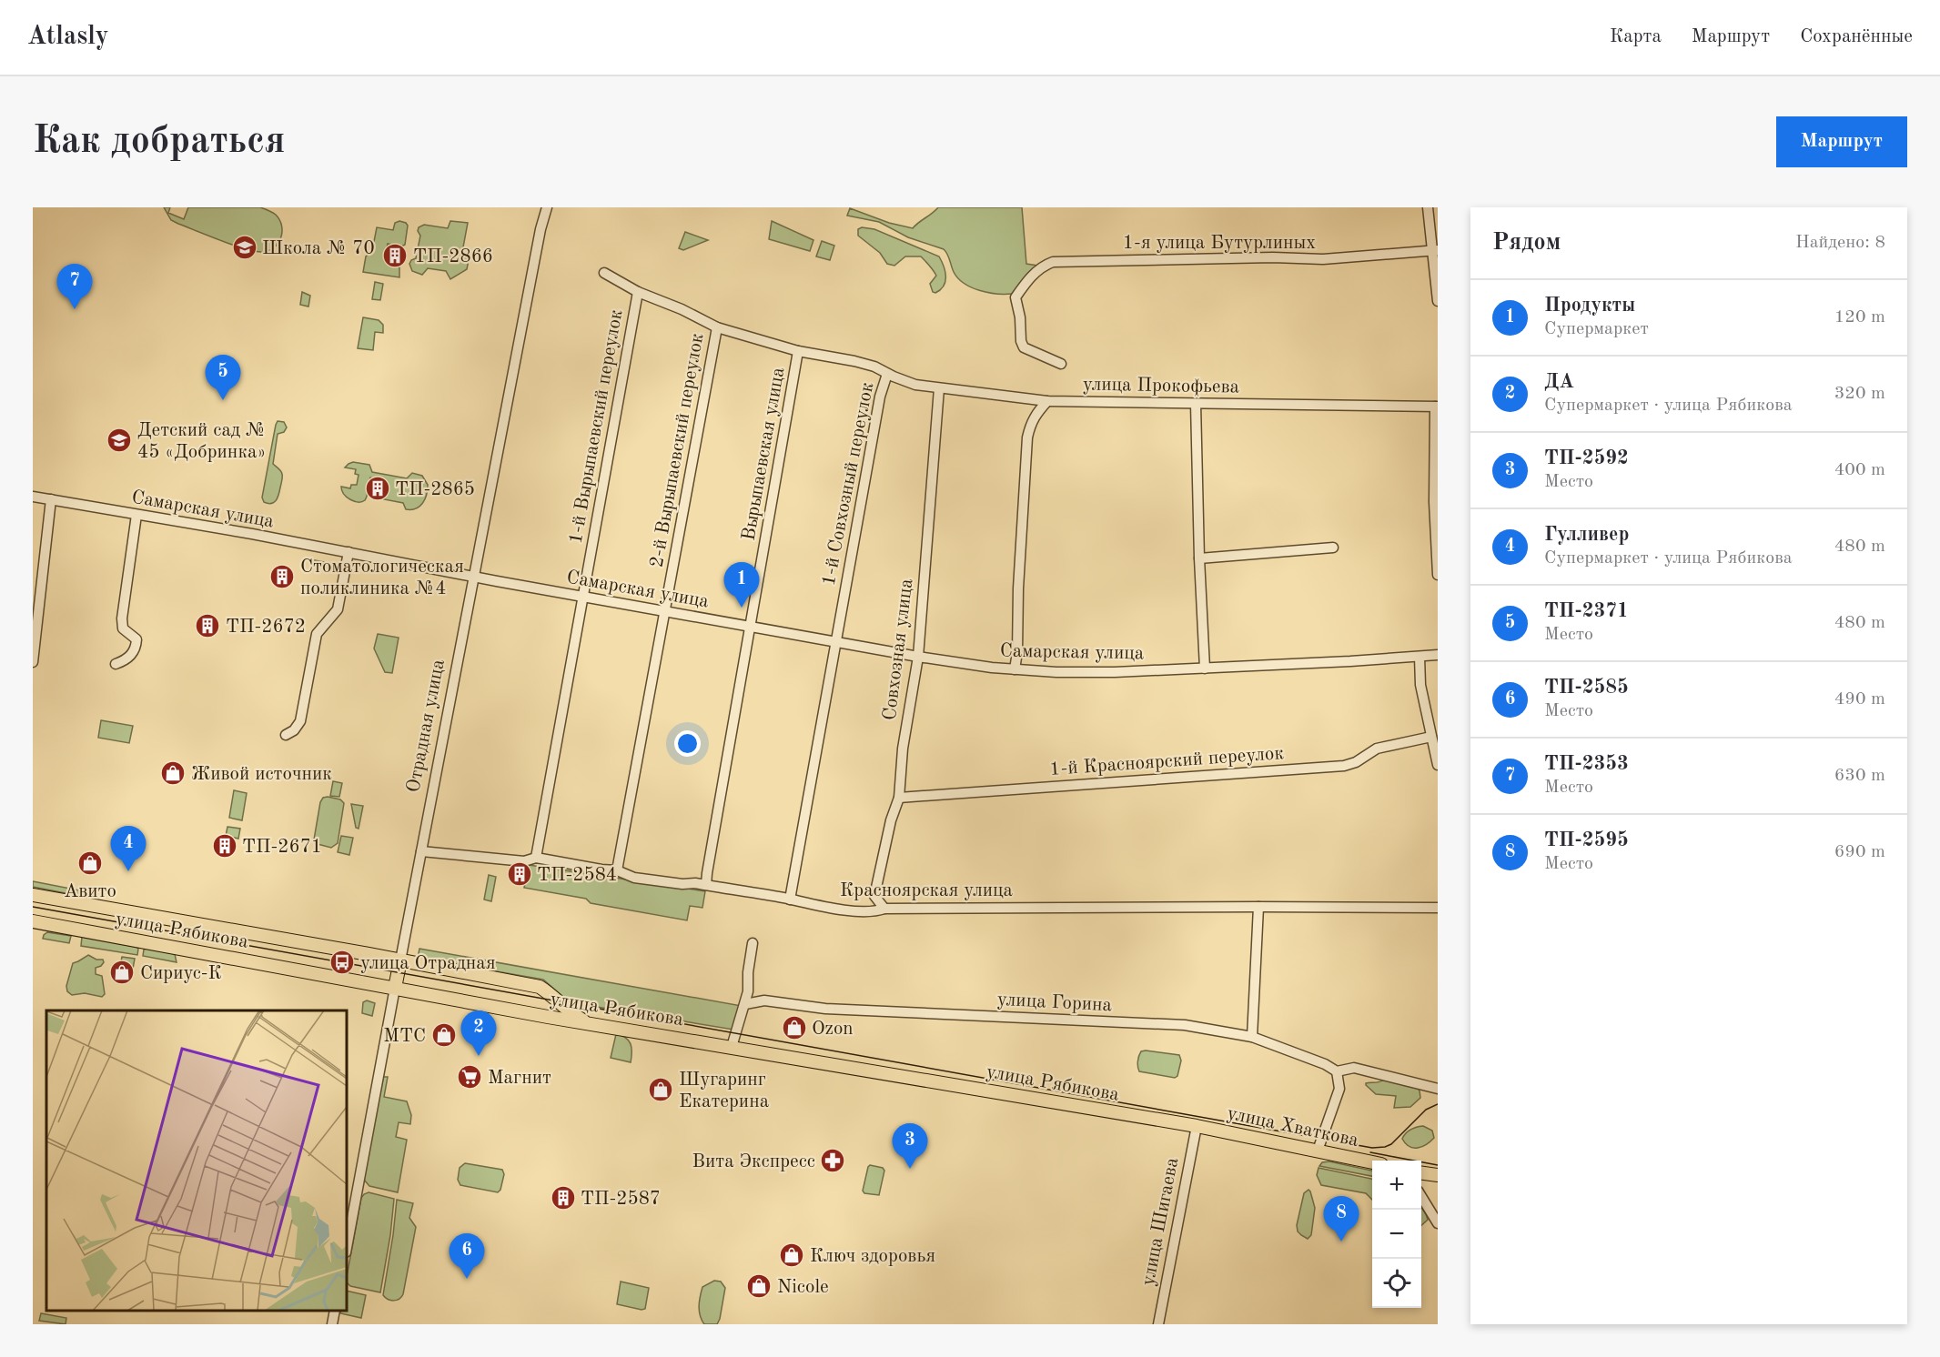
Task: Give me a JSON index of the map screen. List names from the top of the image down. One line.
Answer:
{"streets":{"main road":["Отрадная улица","улица Рябикова","улица Хваткова"],"street":["1-я улица Бутурлиных","улица Прокофьева","1-й Вырыпаевский переулок","2-й Вырыпаевский переулок","Вырыпаевская улица","1-й Совхозный переулок","Самарская улица","Совхозная улица","1-й Красноярский переулок","Красноярская улица","улица Горина","улица Шигаева"]},"crossings":[["улица Прокофьева","1-й Совхозный переулок"],["улица Прокофьева","Совхозная улица"],["1-й Вырыпаевский переулок","1-й Совхозный переулок"],["1-й Вырыпаевский переулок","Самарская улица"],["1-й Вырыпаевский переулок","Красноярская улица"],["2-й Вырыпаевский переулок","1-й Совхозный переулок"],["2-й Вырыпаевский переулок","Самарская улица"],["2-й Вырыпаевский переулок","Красноярская улица"],["Вырыпаевская улица","1-й Совхозный переулок"],["Вырыпаевская улица","Самарская улица"],["Вырыпаевская улица","Красноярская улица"],["1-й Совхозный переулок","Самарская улица"],["1-й Совхозный переулок","Красноярская улица"],["Самарская улица","Совхозная улица"],["Самарская улица","Отрадная улица"],["Совхозная улица","1-й Красноярский переулок"],["Отрадная улица","Красноярская улица"],["Отрадная улица","улица Рябикова"],["улица Рябикова","улица Хваткова"],["улица Рябикова","улица Шигаева"],["улица Хваткова","улица Шигаева"]],"places":{"school or university":["Школа № 70","Детский сад № 45 «Добринка»"],"building":["ТП-2866","ТП-2865","Стоматологическая поликлиника №4","ТП-2672","ТП-2671","ТП-2584","ТП-2587"],"shop":["Живой источник","Авито","Сириус-К","Ozon","МТС","Шугаринг Екатерина","Ключ здоровья","Nicole"],"bus stop":["улица Отрадная"],"supermarket":["Магнит"],"pharmacy":["Вита Экспресс"]},"page":{"header":"Atlasly","nav":["Карта","Маршрут","Сохранённые"],"buttons":"Маршрут","title":"Как добраться","heading":["Рядом","Найдено: 8"],"pins":["7","5","1","4","2","3","8","6"],"list":[{"mark":"1","name":"Продукты","note":"Супермаркет","value":"120 m"},{"mark":"2","name":"ДА","note":"Супермаркет · улица Рябикова","value":"320 m"},{"mark":"3","name":"ТП-2592","note":"Место","value":"400 m"},{"mark":"4","name":"Гулливер","note":"Супермаркет · улица Рябикова","value":"480 m"},{"mark":"5","name":"ТП-2371","note":"Место","value":"480 m"},{"mark":"6","name":"ТП-2585","note":"Место","value":"490 m"},{"mark":"7","name":"ТП-2353","note":"Место","value":"630 m"},{"mark":"8","name":"ТП-2595","note":"Место","value":"690 m"}],"map_buttons":["+","−"]}}
